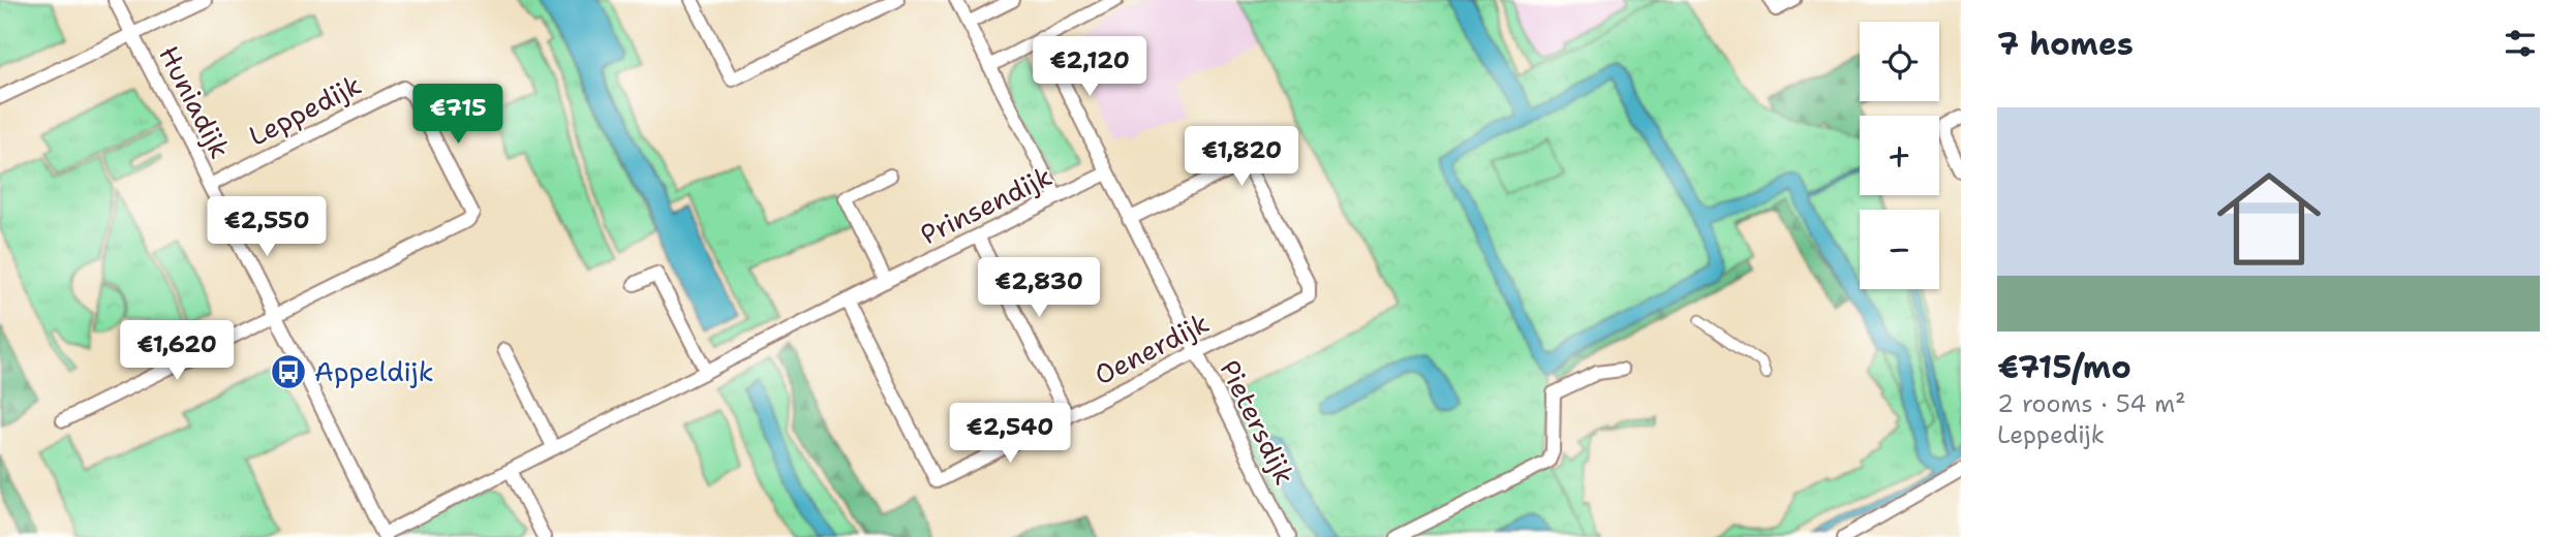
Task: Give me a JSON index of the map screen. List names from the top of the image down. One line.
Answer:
{"streets":{"street":["Huniadijk","Leppedijk","Prinsendijk","Oenerdijk","Pietersdijk"]},"crossings":[["Huniadijk","Leppedijk"],["Huniadijk","Prinsendijk"],["Prinsendijk","Oenerdijk"],["Prinsendijk","Pietersdijk"],["Oenerdijk","Pietersdijk"]],"places":{"bus stop":["Appeldijk"]},"page":{"heading":"7 homes","map_buttons":["+","−"],"price":["€2,120","€715","€1,820","€2,550","€2,830","€1,620","€2,540"],"list":[{"name":"€715/mo","note":"2 rooms · 54 m² · Leppedijk"}]}}
